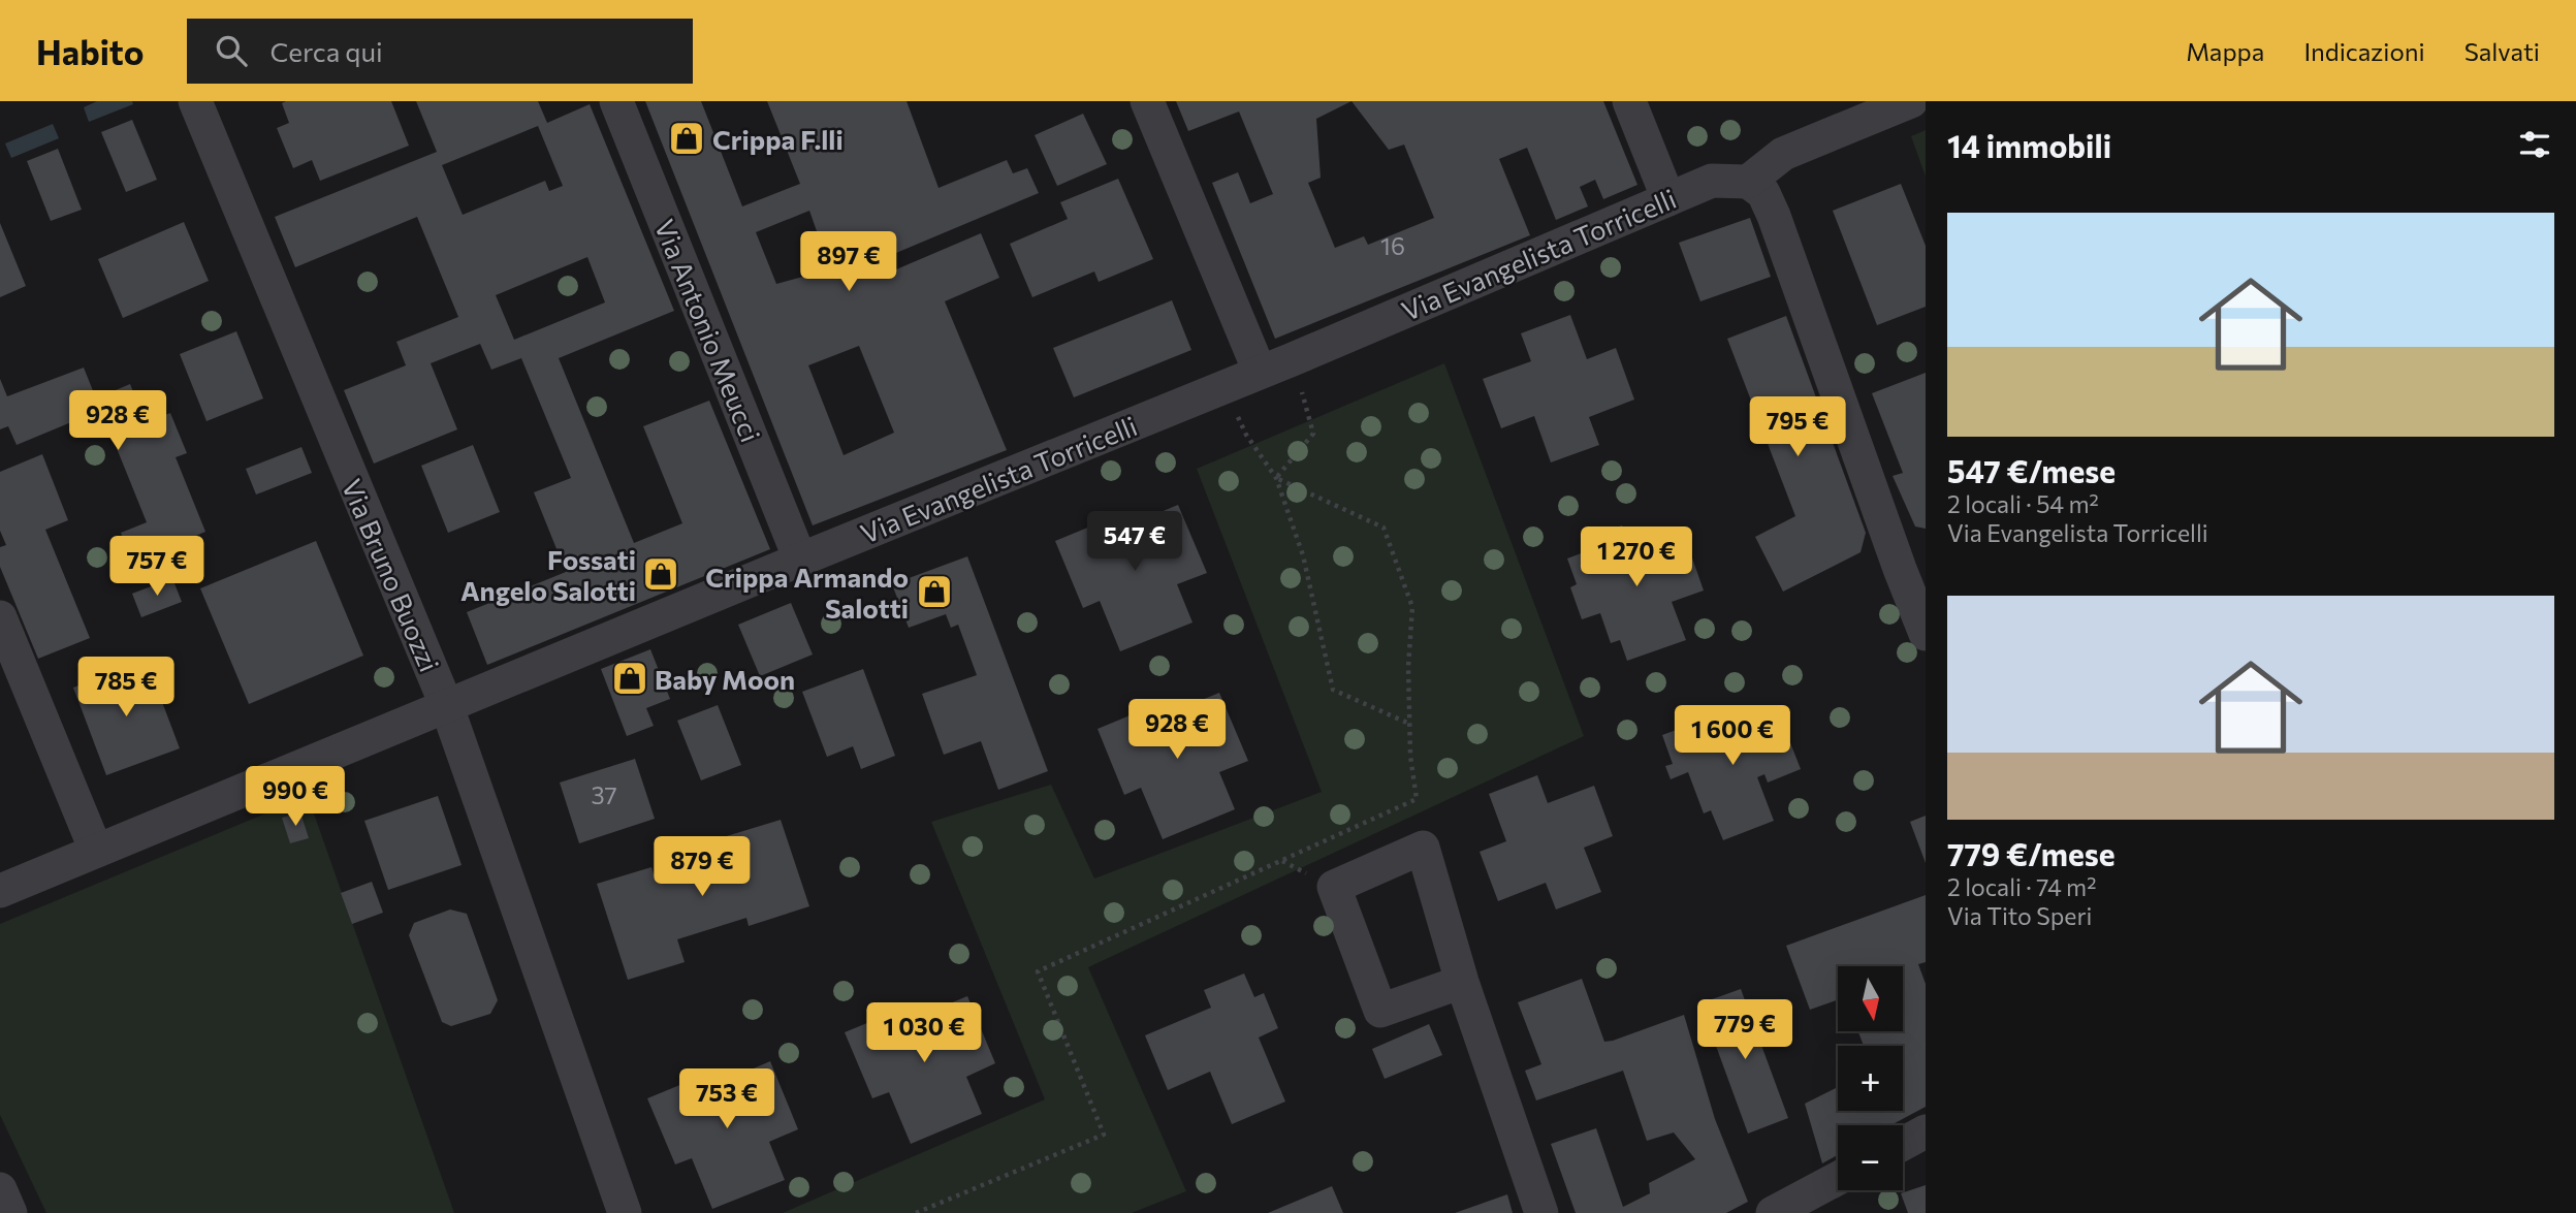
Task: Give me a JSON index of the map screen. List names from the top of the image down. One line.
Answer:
{"streets":{"street":["Via Evangelista Torricelli","Via Antonio Meucci","Via Bruno Buozzi"]},"crossings":[["Via Evangelista Torricelli","Via Antonio Meucci"],["Via Evangelista Torricelli","Via Bruno Buozzi"]],"places":{"shop":["Crippa F.lli","Fossati Angelo Salotti","Crippa Armando Salotti","Baby Moon"]},"house_numbers":["16","37"],"north":"bottom","page":{"header":"Habito","search":"Cerca qui","nav":["Mappa","Indicazioni","Salvati"],"heading":"14 immobili","list":[{"name":"547 €/mese","note":"2 locali · 54 m² · Via Evangelista Torricelli"},{"name":"779 €/mese","note":"2 locali · 74 m² · Via Tito Speri"}],"price":["897 €","928 €","795 €","547 €","1 270 €","757 €","785 €","928 €","1 600 €","990 €","879 €","779 €","1 030 €","753 €"],"map_buttons":["+","−"]}}
